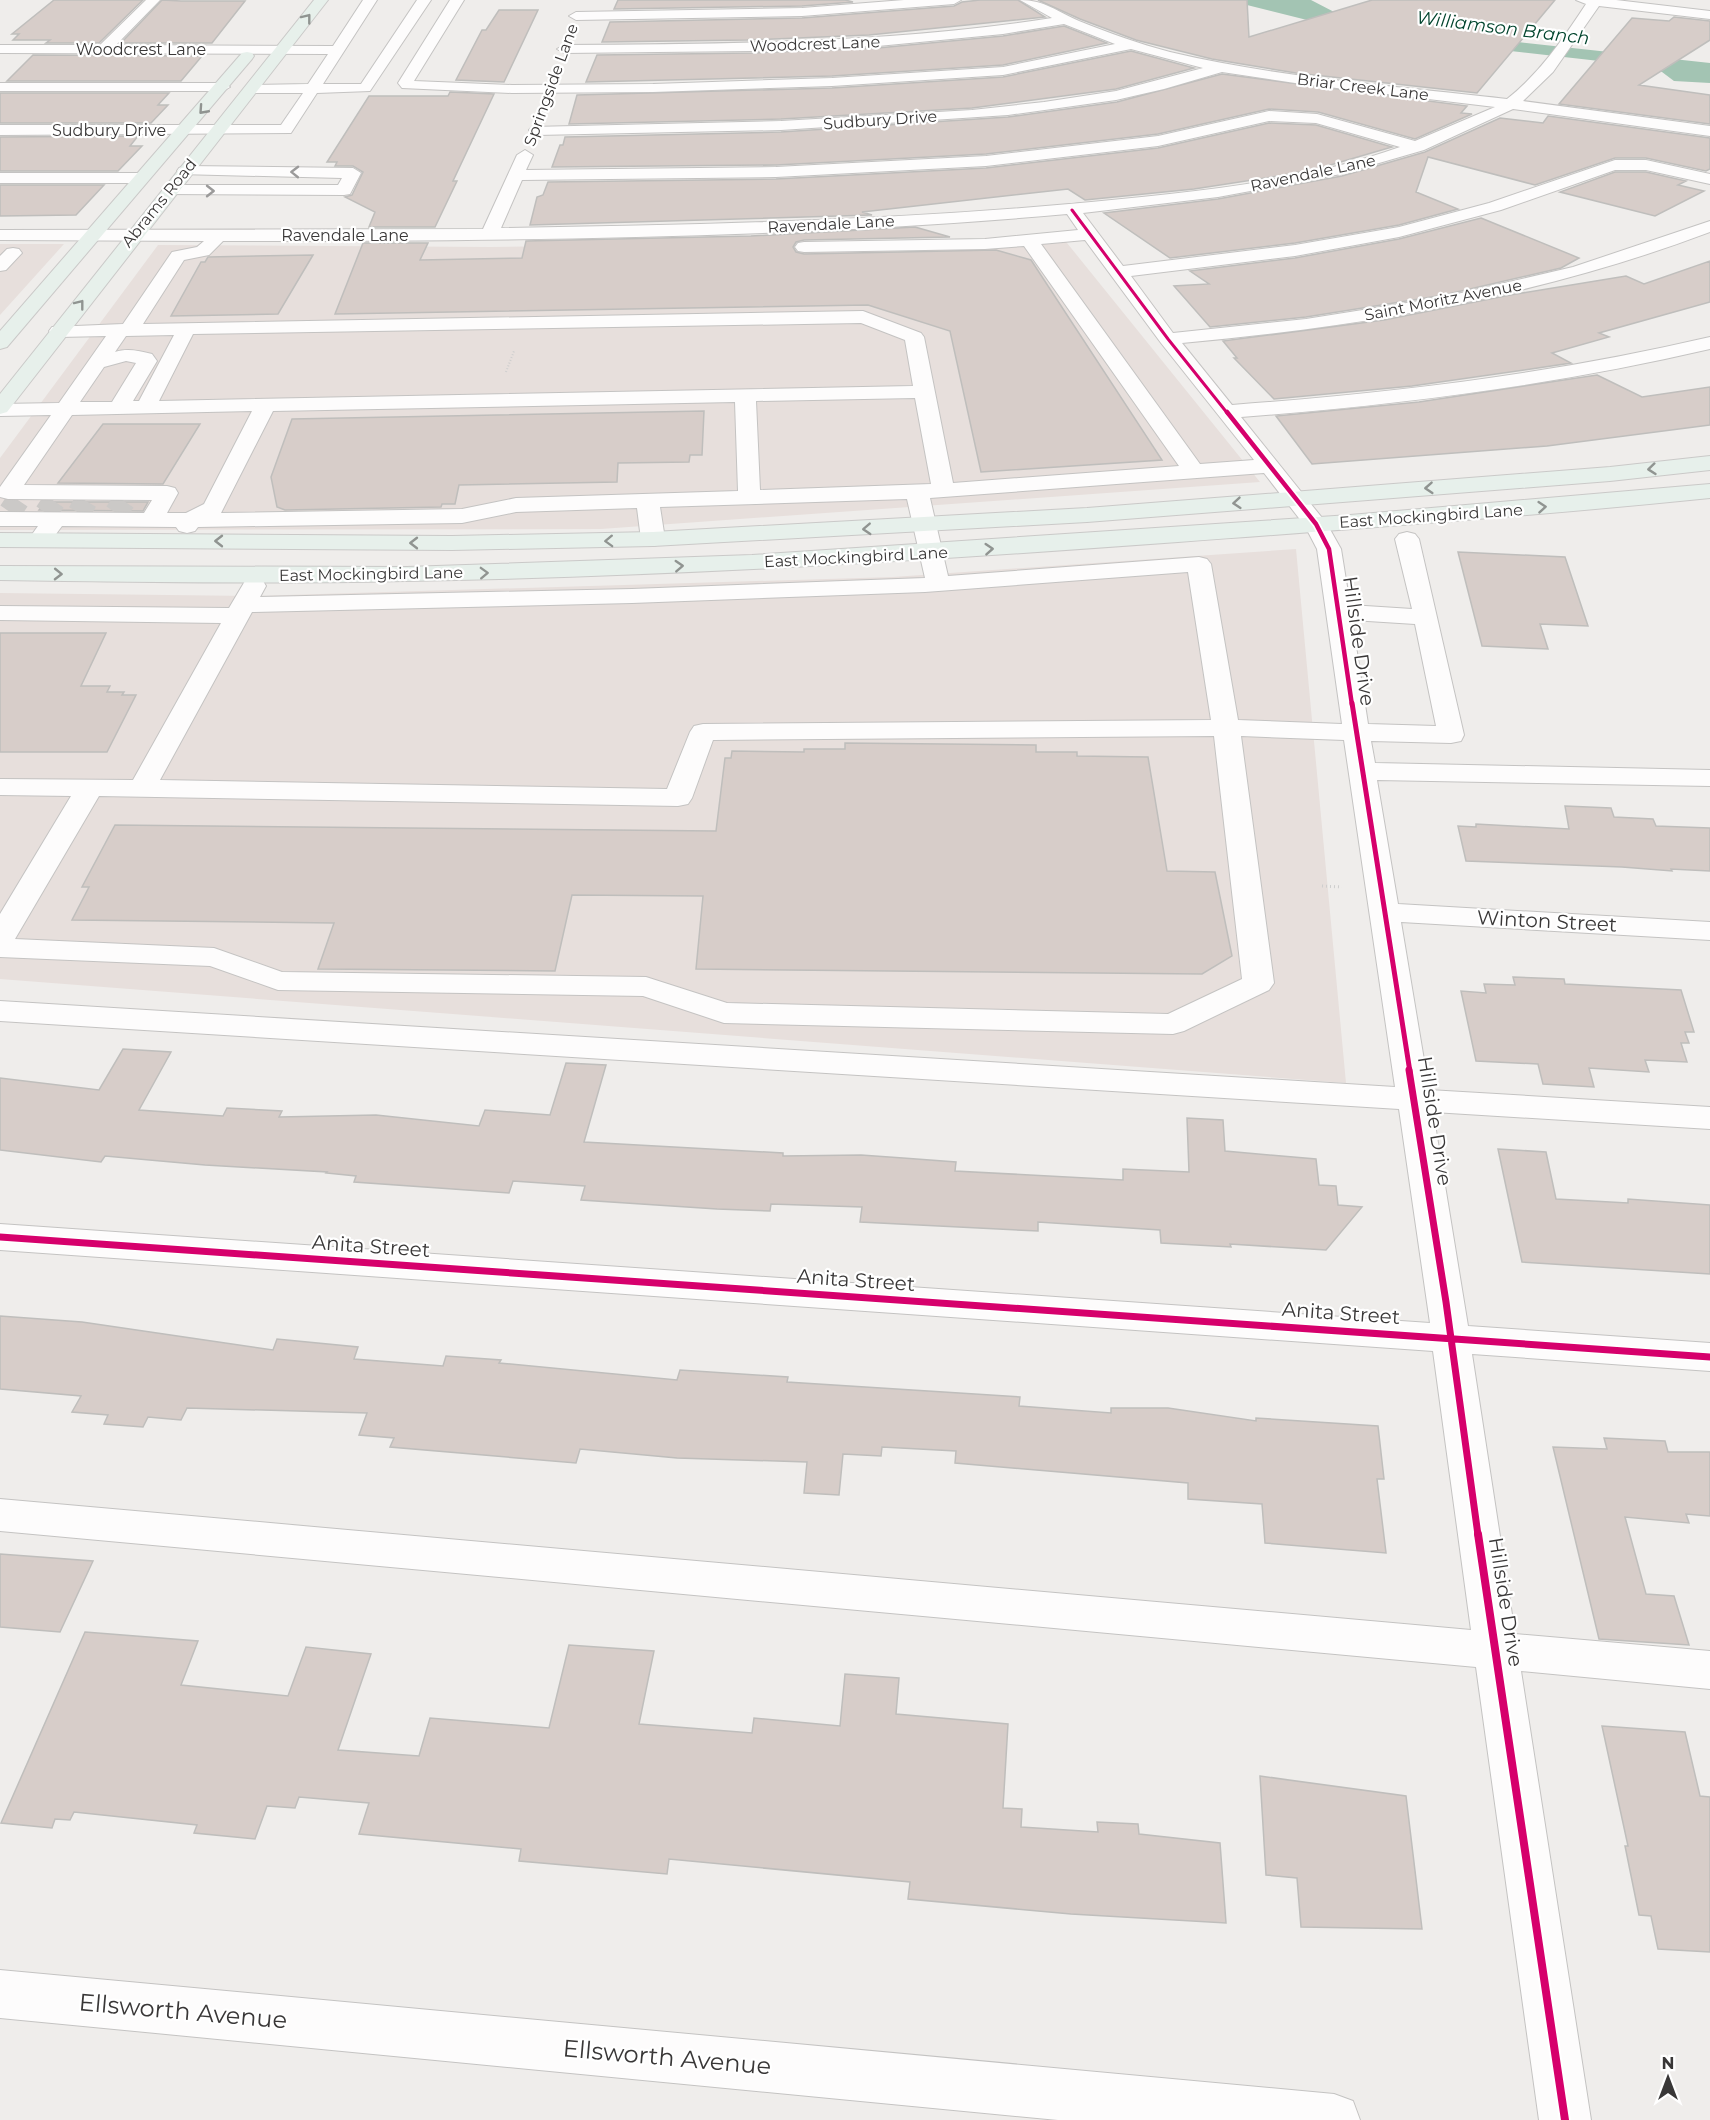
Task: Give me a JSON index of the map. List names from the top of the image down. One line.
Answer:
{"streets":{"main road":["Abrams Road","East Mockingbird Lane"],"street":["Woodcrest Lane","Springside Lane","Briar Creek Lane","Sudbury Drive","Ravendale Lane","Saint Moritz Avenue","Hillside Drive","Winton Street","Anita Street","Ellsworth Avenue"]},"crossings":[["Woodcrest Lane","Springside Lane"],["Woodcrest Lane","Briar Creek Lane"],["Woodcrest Lane","Abrams Road"],["Springside Lane","Sudbury Drive"],["Springside Lane","Ravendale Lane"],["Briar Creek Lane","Sudbury Drive"],["Briar Creek Lane","Ravendale Lane"],["Sudbury Drive","Abrams Road"],["Ravendale Lane","Abrams Road"],["Ravendale Lane","Hillside Drive"],["Saint Moritz Avenue","Hillside Drive"],["East Mockingbird Lane","Hillside Drive"],["Hillside Drive","Winton Street"],["Hillside Drive","Anita Street"]],"water":["Williamson Branch"],"north":"top"}
